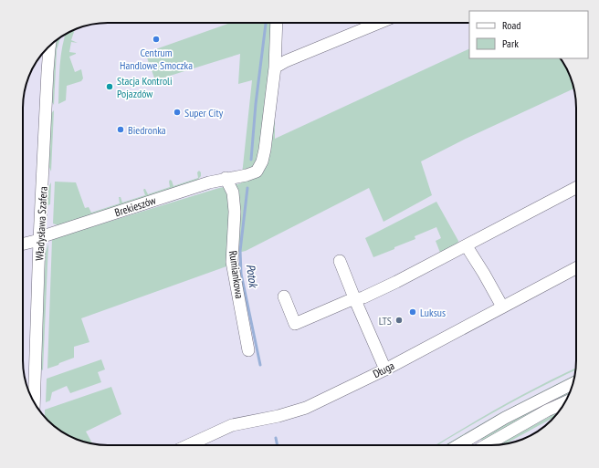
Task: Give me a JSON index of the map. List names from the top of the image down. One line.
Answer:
{"streets":{"street":["Brekieszów","Władysława Szafera","Rumiankowa","Długa"]},"crossings":[["Brekieszów","Władysława Szafera"],["Brekieszów","Rumiankowa"]],"water":["Potok"],"places":["Centrum Handlowe Smoczka","Stacja Kontroli Pojazdów","Super City","Biedronka","Luksus","LTS"],"legend":["Road","Park"]}
